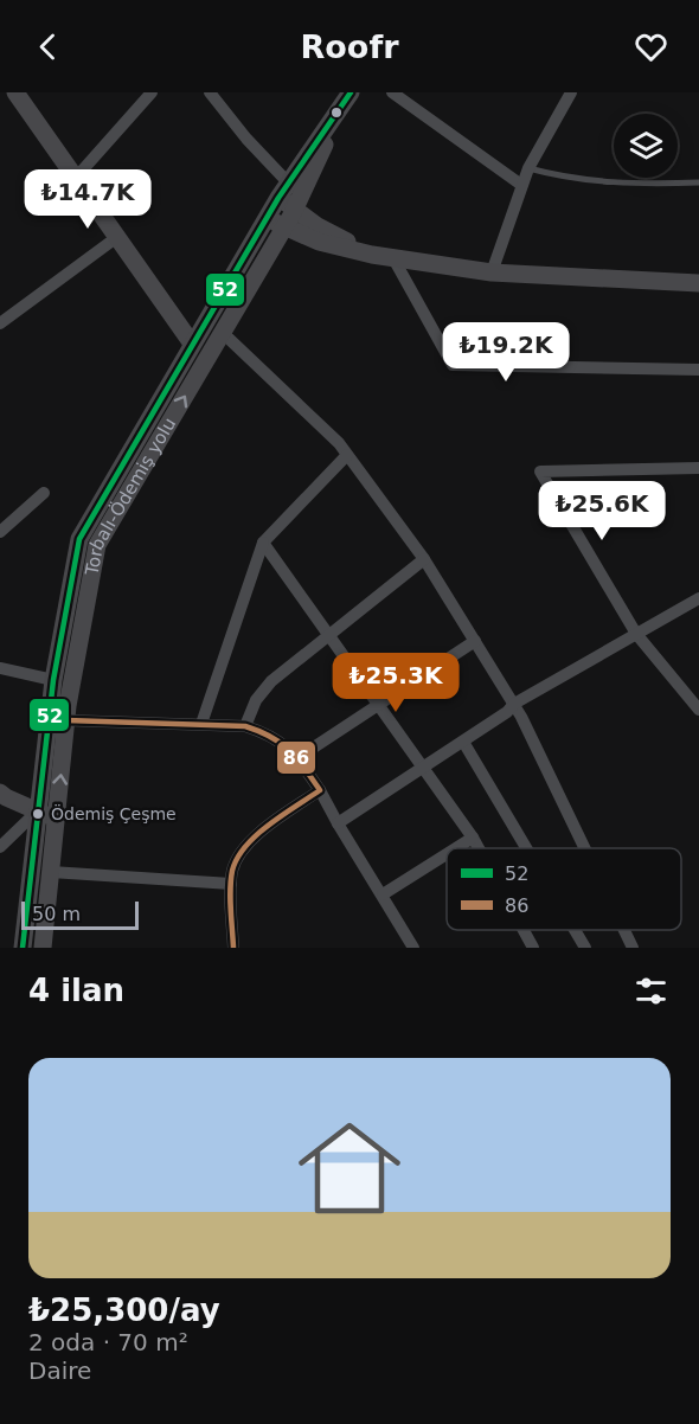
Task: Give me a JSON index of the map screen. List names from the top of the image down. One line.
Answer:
{"streets":{"main road":["Torbalı-Ödemiş yolu"]},"places":["Ödemiş Çeşme"],"lines":["transit line 52","transit line 86"],"legend":["52","86"],"scale_bar":"50 m","page":{"header":"Roofr","price":["₺14.7K","₺19.2K","₺25.6K","₺25.3K"],"scale":"50 m","heading":"4 ilan","list":[{"name":"₺25,300/ay","note":"2 oda · 70 m² · Daire"}]}}
